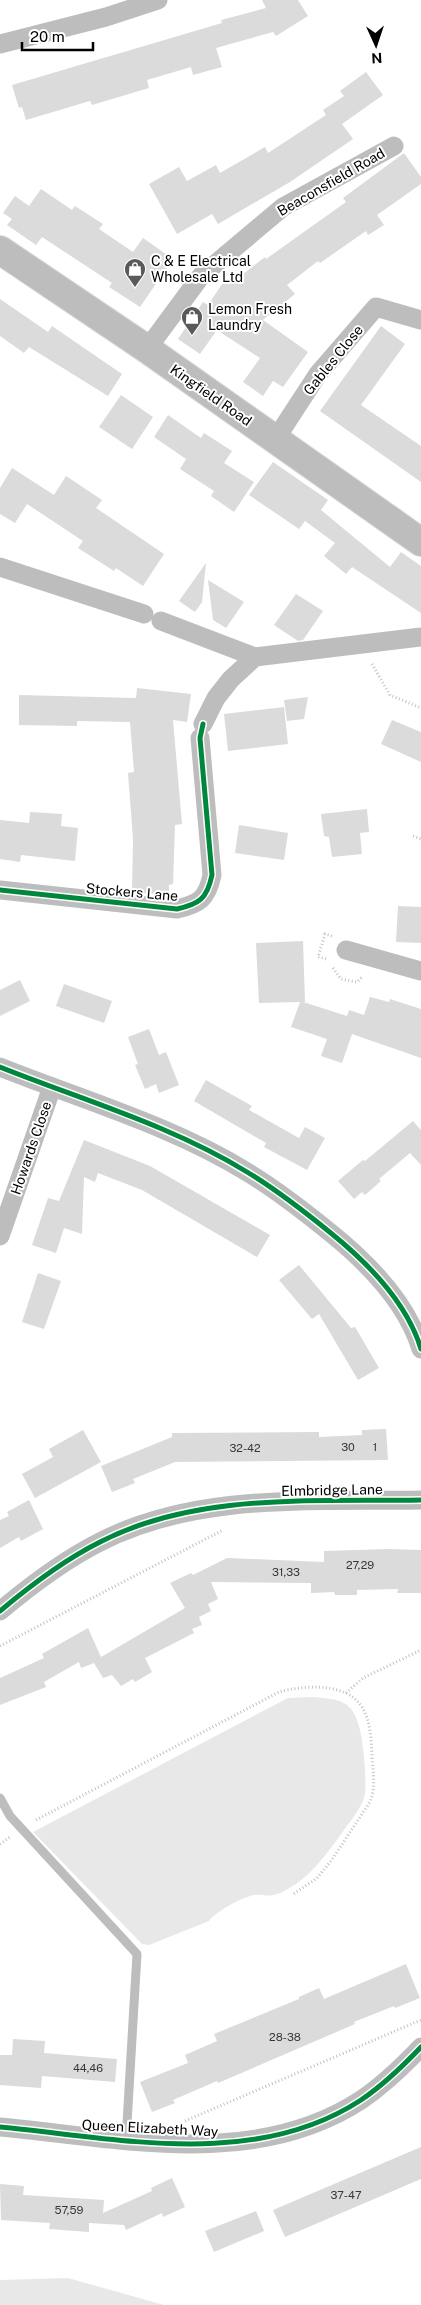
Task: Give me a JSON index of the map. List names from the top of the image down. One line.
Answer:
{"streets":{"main road":["Kingfield Road"],"street":["Beaconsfield Road","Gables Close","Stockers Lane","Howards Close","Elmbridge Lane","Queen Elizabeth Way"]},"crossings":[["Beaconsfield Road","Kingfield Road"],["Gables Close","Kingfield Road"]],"places":{"shop":["C & E Electrical Wholesale Ltd","Lemon Fresh Laundry"]},"house_numbers":["30","1","32-42","27,29","31,33","28-38","44,46","37-47","57,59"],"scale_bar":"20 m","north":"bottom"}
